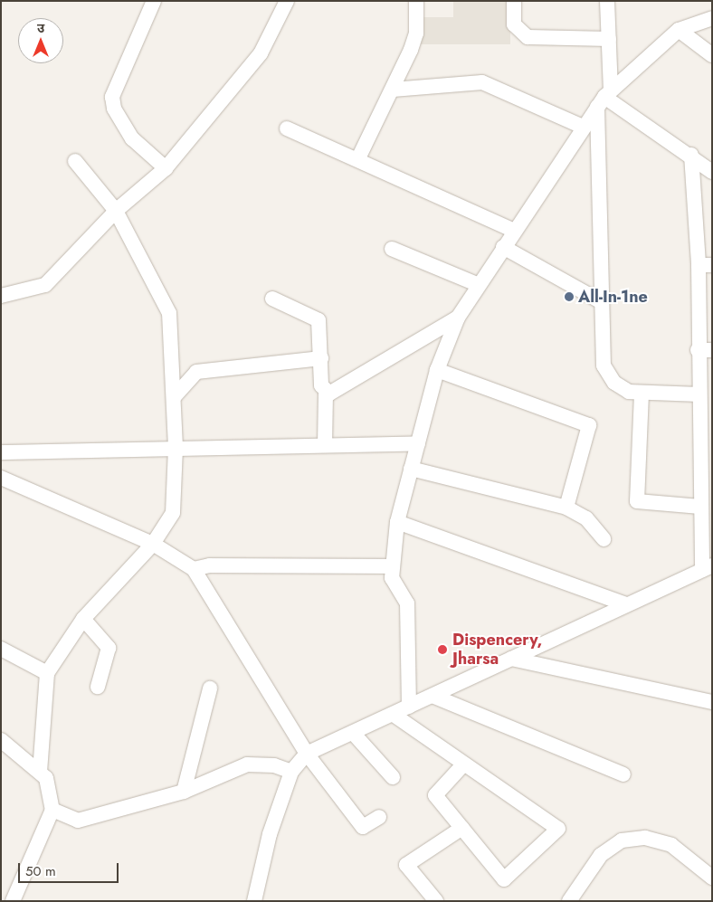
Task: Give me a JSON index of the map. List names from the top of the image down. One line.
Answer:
{"places":["All-In-1ne","Dispencery, Jharsa"],"scale_bar":"50 m","north":"top"}
